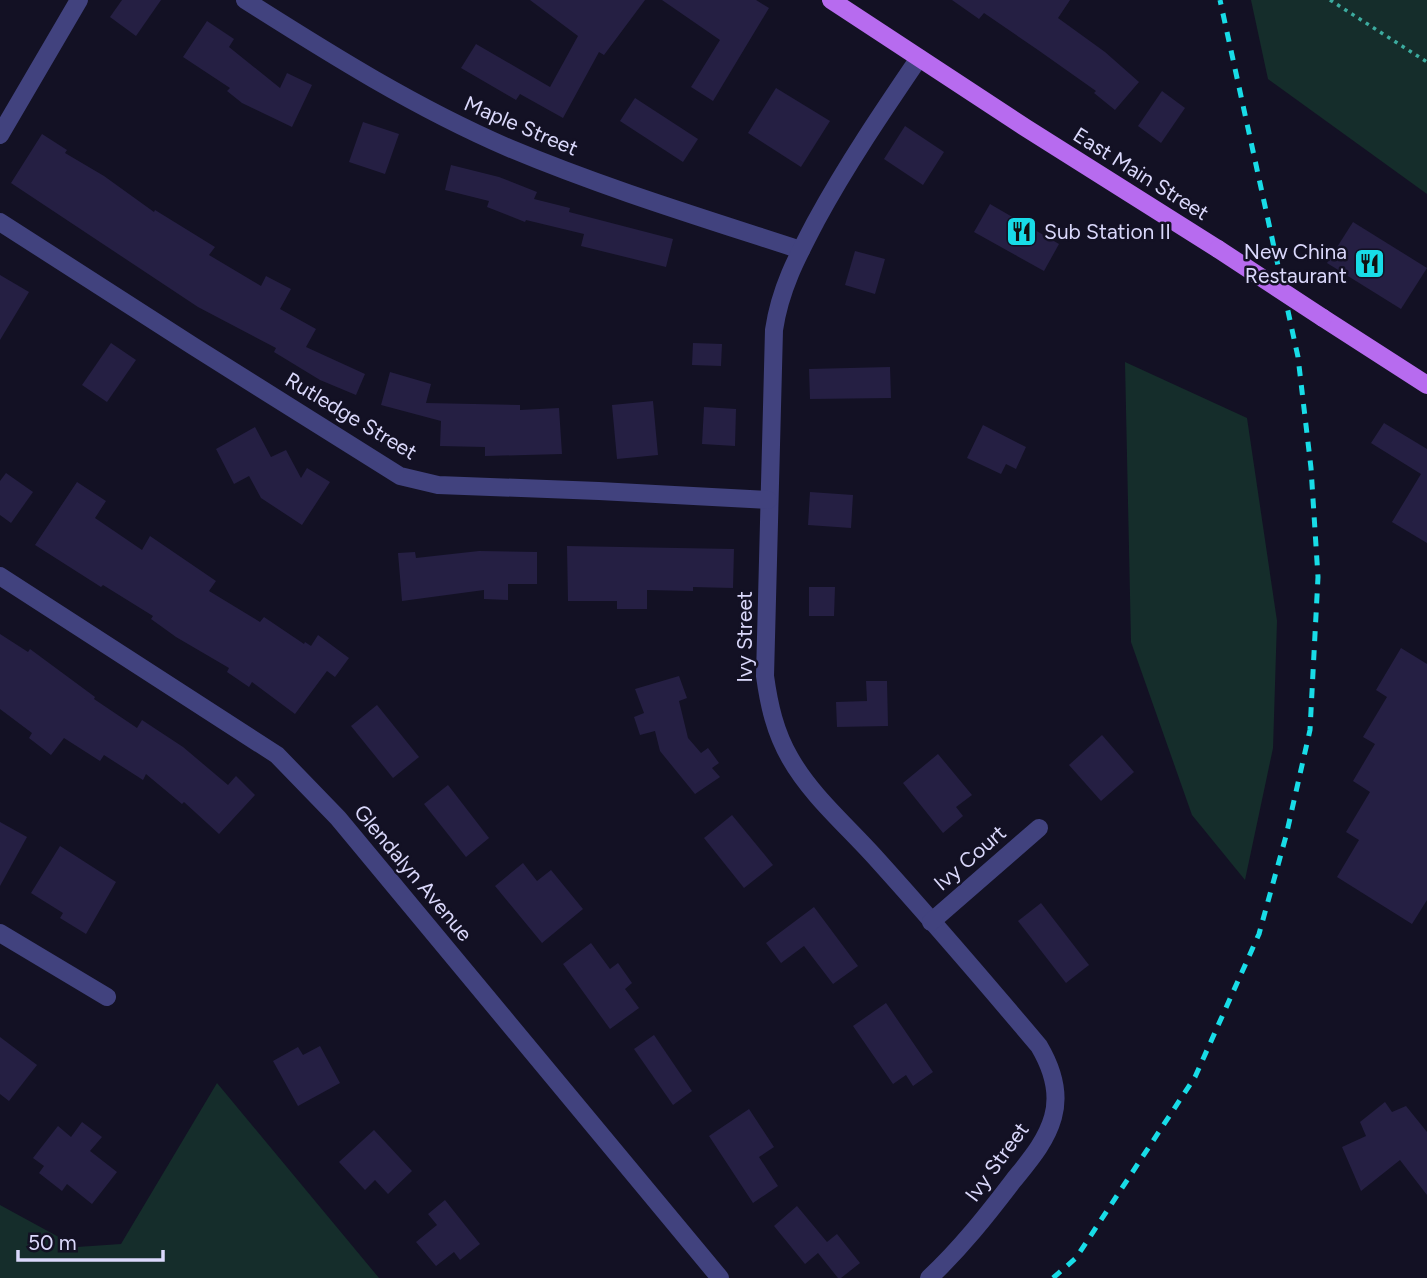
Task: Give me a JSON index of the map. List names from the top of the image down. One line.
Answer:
{"streets":{"main road":["East Main Street"],"street":["Maple Street","Rutledge Street","Ivy Street","Ivy Court","Glendalyn Avenue"]},"crossings":[["Maple Street","Ivy Street"],["East Main Street","Ivy Street"],["Rutledge Street","Ivy Street"],["Ivy Street","Ivy Court"]],"places":{"restaurant":["Sub Station II","New China Restaurant"]},"scale_bar":"50 m"}
